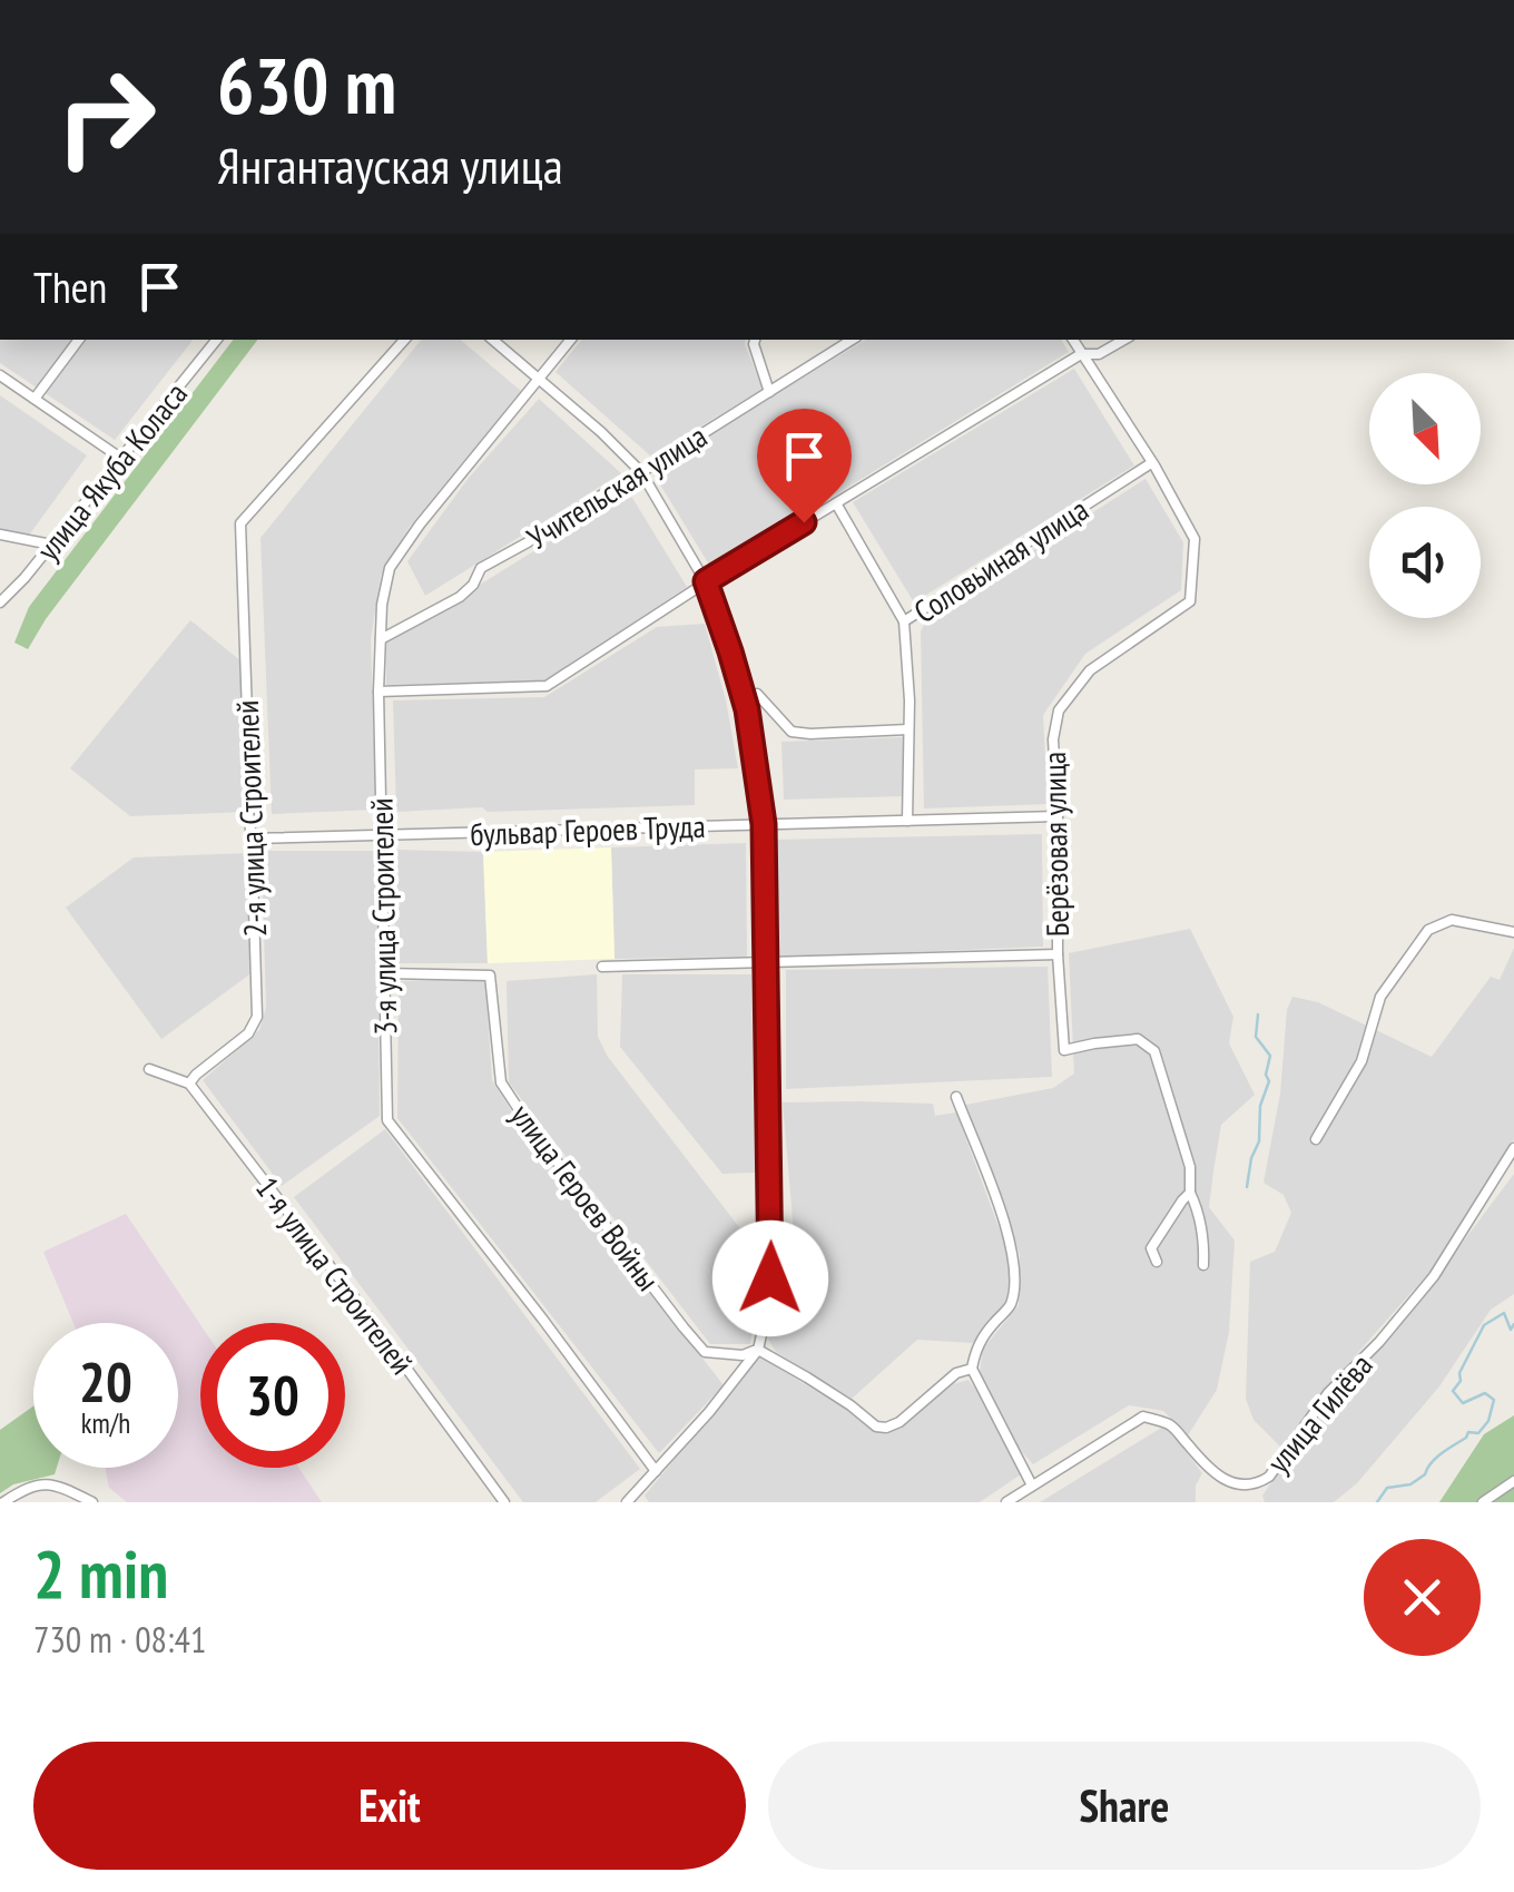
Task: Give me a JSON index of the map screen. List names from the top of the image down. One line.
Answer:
{"streets":{"street":["улица Якуба Коласа","Учительская улица","Соловьиная улица","2-я улица Строителей","бульвар Героев Труда","Берёзовая улица","3-я улица Строителей","улица Героев Войны","1-я улица Строителей","улица Гилёва"]},"crossings":[["Учительская улица","3-я улица Строителей"],["Соловьиная улица","бульвар Героев Труда"],["Соловьиная улица","Берёзовая улица"],["2-я улица Строителей","бульвар Героев Труда"],["2-я улица Строителей","1-я улица Строителей"],["бульвар Героев Труда","Берёзовая улица"],["бульвар Героев Труда","3-я улица Строителей"],["3-я улица Строителей","улица Героев Войны"]],"north":"bottom right","page":{"turn":["630 m","Янгантауская улица"],"then":"Then","speed":"20 km/h","limit":"30","heading":["2 min","730 m · 08:41"],"buttons":["Exit","Share"]}}
